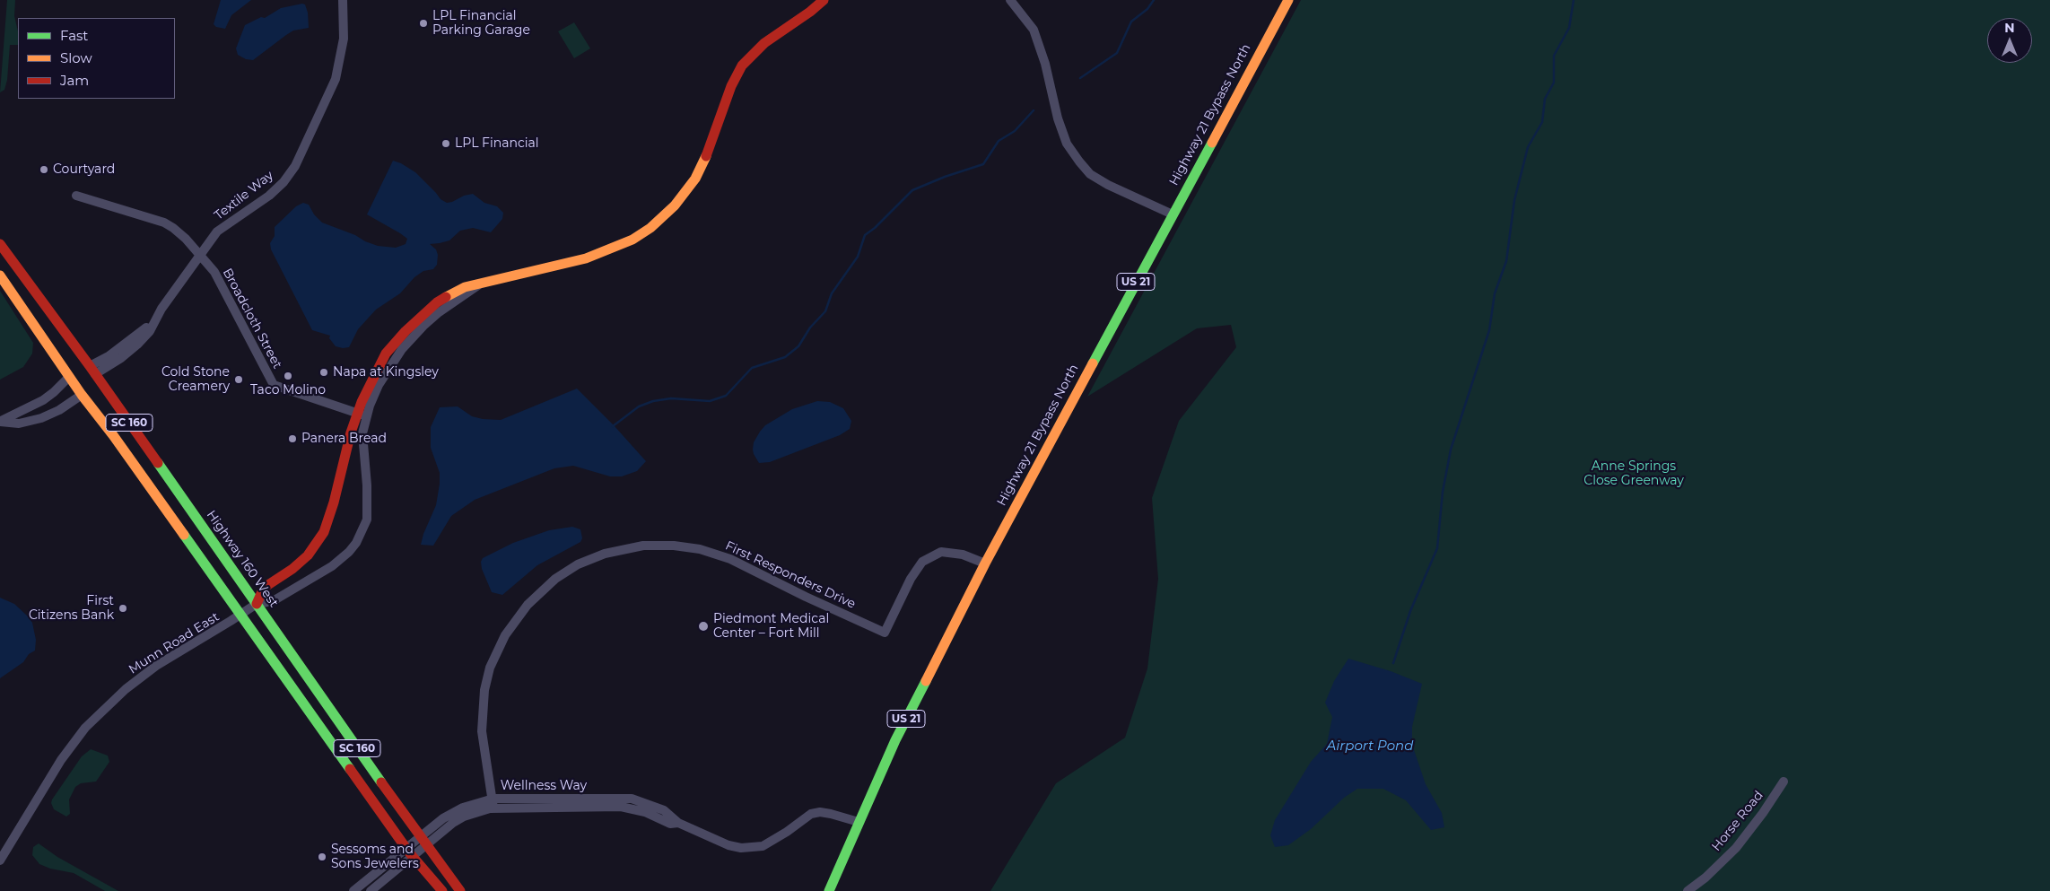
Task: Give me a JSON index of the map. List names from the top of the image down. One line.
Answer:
{"streets":{"main road":["Highway 21 Bypass North","US 21","SC 160","Highway 160 West"],"street":["Textile Way","Broadcloth Street","First Responders Drive","Munn Road East","Wellness Way","Horse Road"]},"crossings":[["Highway 21 Bypass North","First Responders Drive"],["Highway 21 Bypass North","Wellness Way"],["Textile Way","Broadcloth Street"],["Textile Way","Highway 160 West"],["Highway 160 West","Munn Road East"],["Highway 160 West","Wellness Way"],["First Responders Drive","Wellness Way"]],"water":["Airport Pond"],"parks":["Anne Springs Close Greenway"],"places":["LPL Financial Parking Garage","LPL Financial","Courtyard","Napa at Kingsley","Taco Molino","Cold Stone Creamery","Panera Bread","First Citizens Bank","Piedmont Medical Center – Fort Mill","Sessoms and Sons Jewelers"],"legend":["Fast","Slow","Jam"],"north":"top"}
